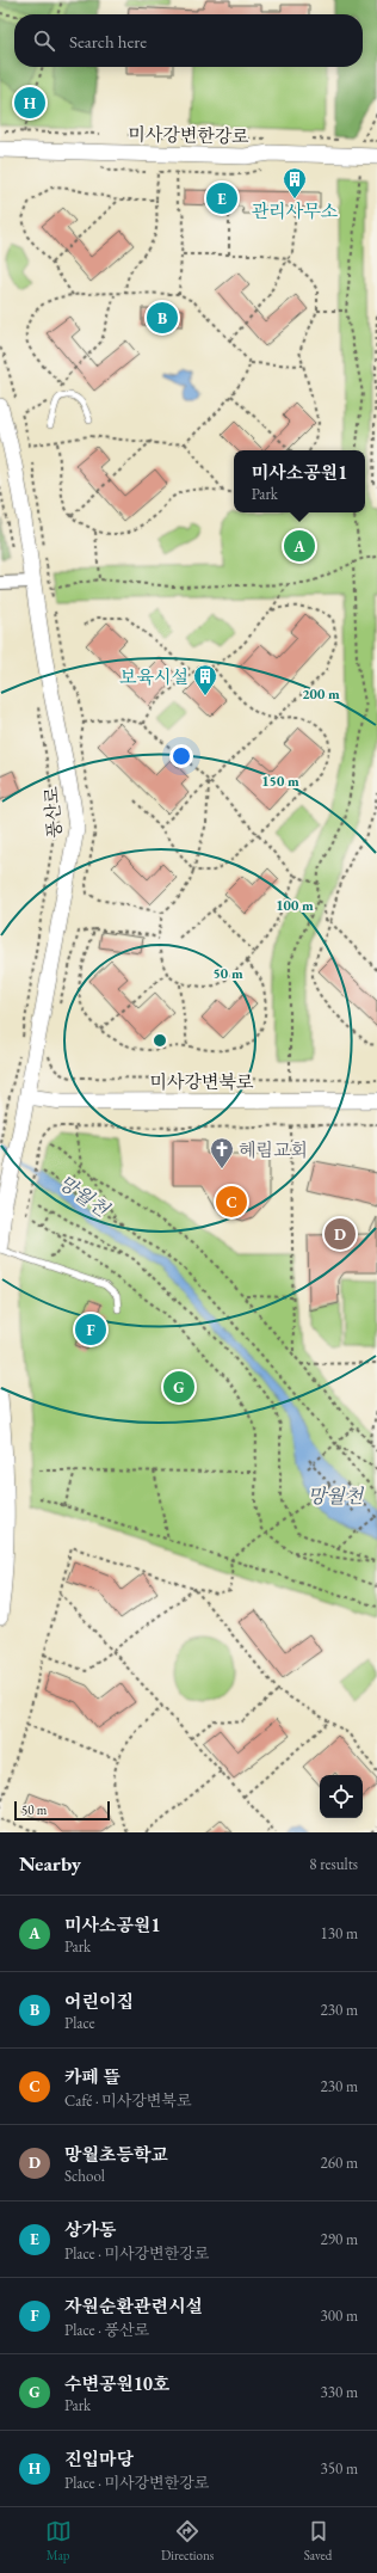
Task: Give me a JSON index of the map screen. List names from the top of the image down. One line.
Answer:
{"streets":{"street":["미사강변한강로","풍산로","미사강변북로"]},"crossings":[["풍산로","미사강변북로"]],"water":["망월천"],"places":{"building":["관리사무소","보육시설"],"church":["혜림교회"]},"scale_bar":"50 m","page":{"search":"Search here","pins":["H","E","B","A","C","D","F","G"],"popup":["미사소공원1","Park"],"scale":"50 m","heading":["Nearby","8 results"],"list":[{"mark":"A","name":"미사소공원1","note":"Park","value":"130 m"},{"mark":"B","name":"어린이집","note":"Place","value":"230 m"},{"mark":"C","name":"카페 뜰","note":"Café · 미사강변북로","value":"230 m"},{"mark":"D","name":"망월초등학교","note":"School","value":"260 m"},{"mark":"E","name":"상가동","note":"Place · 미사강변한강로","value":"290 m"},{"mark":"F","name":"자원순환관련시설","note":"Place · 풍산로","value":"300 m"},{"mark":"G","name":"수변공원10호","note":"Park","value":"330 m"},{"mark":"H","name":"진입마당","note":"Place · 미사강변한강로","value":"350 m"}],"nav":["Map","Directions","Saved"]},"rings":["200 m","150 m","100 m","50 m"]}
